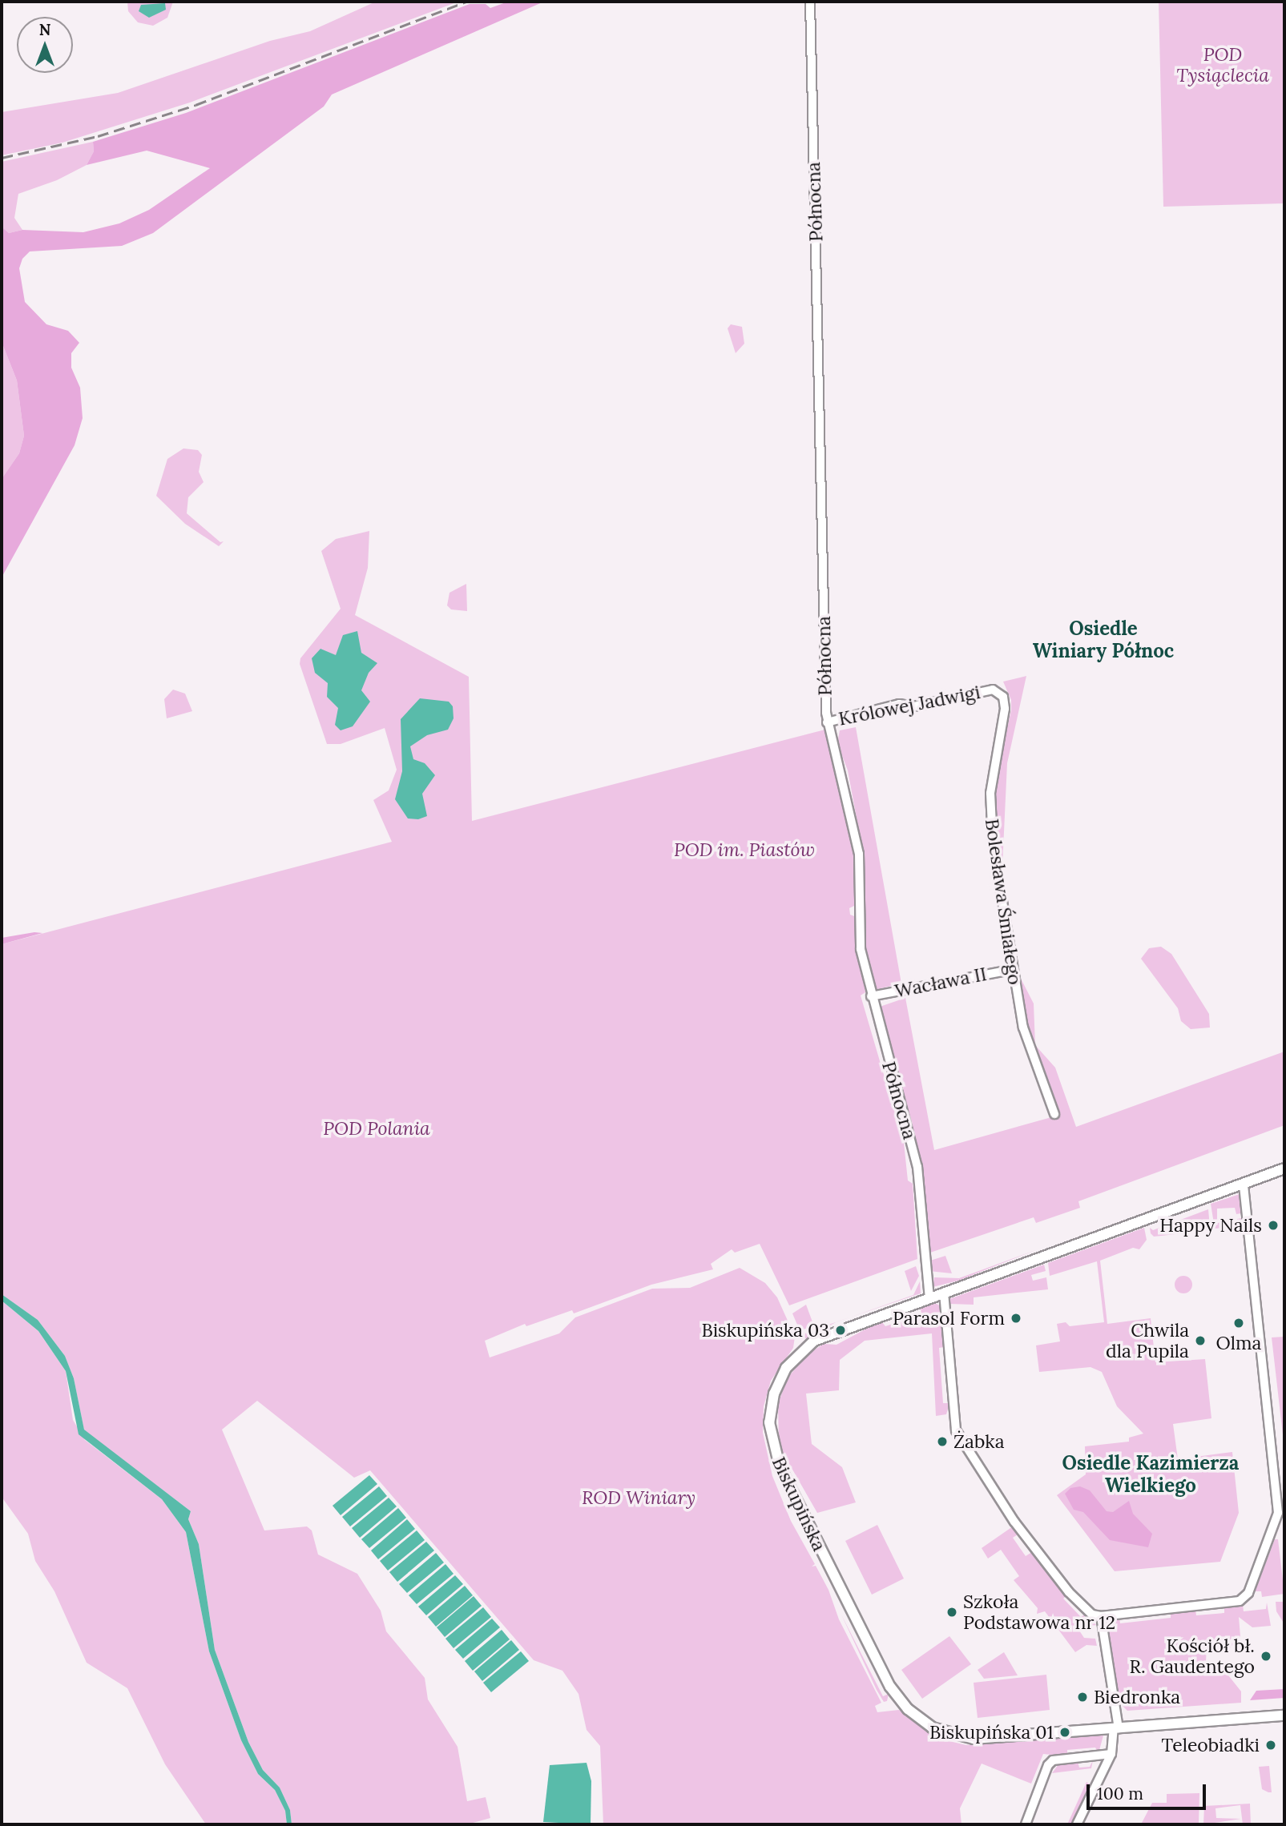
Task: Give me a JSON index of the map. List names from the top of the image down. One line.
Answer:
{"streets":{"street":["Północna","Królowej Jadwigi","Bolesława Śmiałego","Wacława II","Biskupińska"]},"crossings":[["Północna","Królowej Jadwigi"],["Północna","Wacława II"],["Północna","Biskupińska"],["Królowej Jadwigi","Bolesława Śmiałego"],["Bolesława Śmiałego","Wacława II"]],"districts":["Osiedle Winiary Północ","Osiedle Kazimierza Wielkiego"],"parks":["POD Tysiąclecia","POD im. Piastów","POD Polania","ROD Winiary"],"places":["Happy Nails","Parasol Form","Olma","Biskupińska 03","Chwila dla Pupila","Żabka","Szkoła Podstawowa nr 12","Kościół bł. R. Gaudentego","Biedronka","Biskupińska 01","Teleobiadki"],"scale_bar":"100 m","north":"top"}
